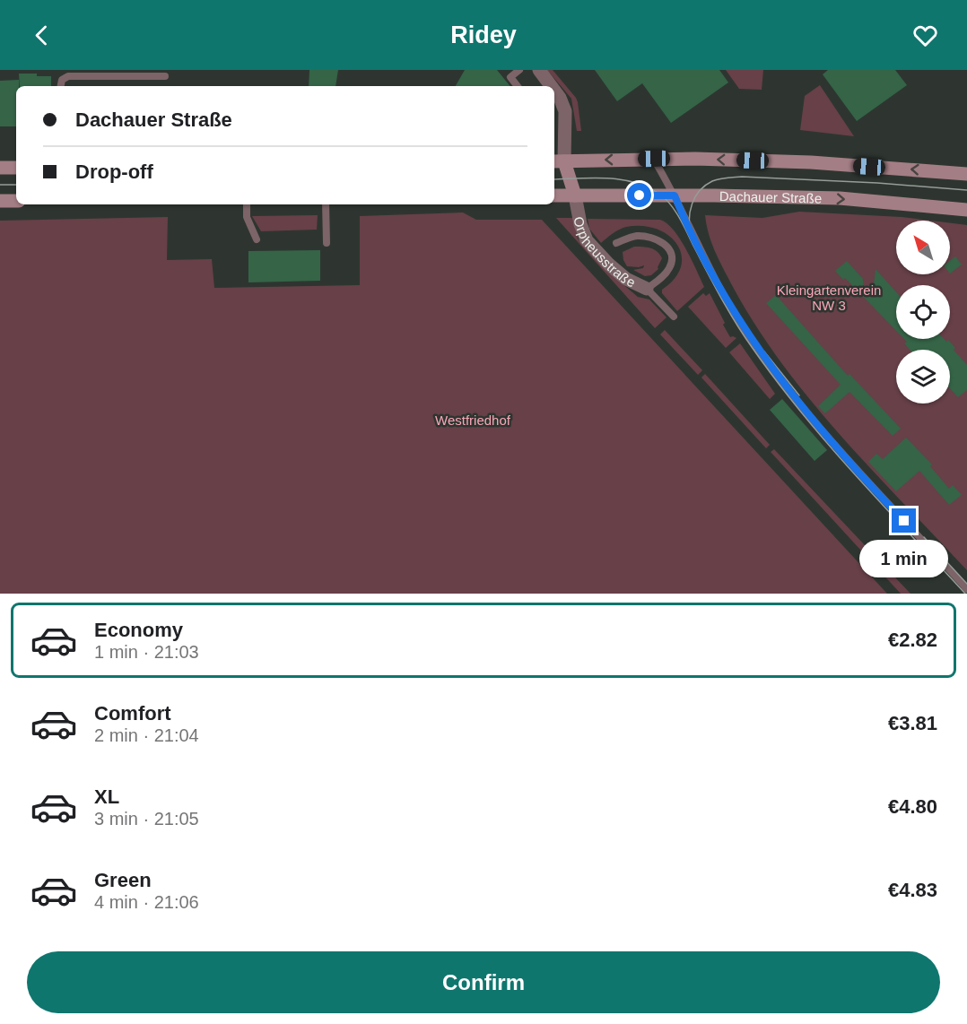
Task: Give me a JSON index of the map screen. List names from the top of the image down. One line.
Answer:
{"streets":{"main road":["Dachauer Straße"],"street":["Orpheusstraße"]},"crossings":[["Dachauer Straße","Orpheusstraße"]],"parks":["Kleingartenverein NW 3","Westfriedhof"],"north":"top left","page":{"header":"Ridey","banner":["Dachauer Straße","Drop-off"],"bubble":"1 min","list":[{"name":"Economy","note":"1 min · 21:03","value":"€2.82"},{"name":"Comfort","note":"2 min · 21:04","value":"€3.81"},{"name":"XL","note":"3 min · 21:05","value":"€4.80"},{"name":"Green","note":"4 min · 21:06","value":"€4.83"}],"buttons":"Confirm"}}
